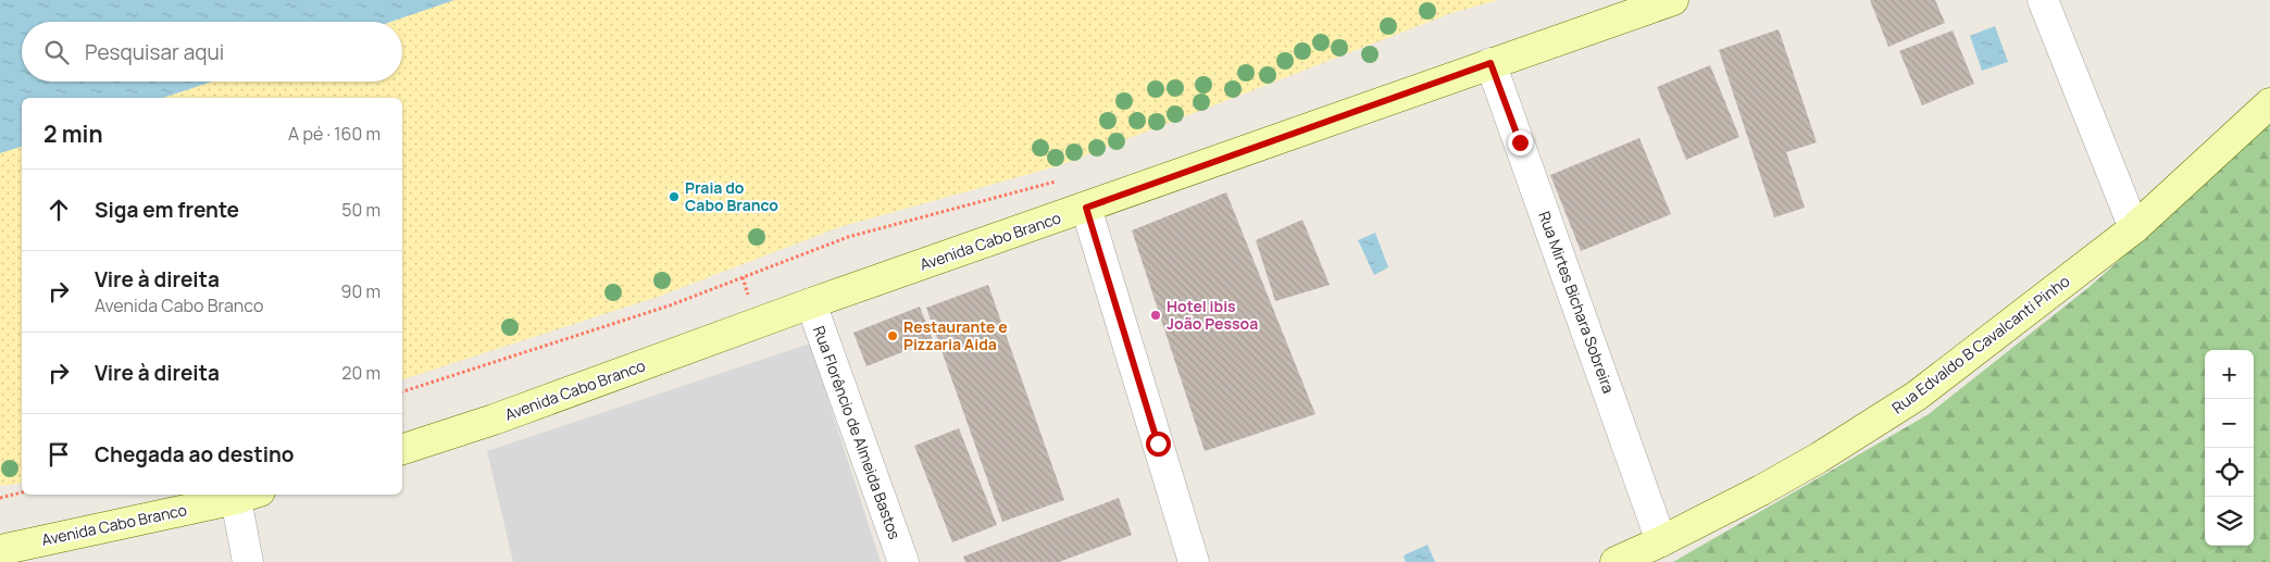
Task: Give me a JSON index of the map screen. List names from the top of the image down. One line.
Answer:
{"streets":{"main road":["Avenida Cabo Branco","Rua Edvaldo B Cavalcanti Pinho"],"street":["Rua Mirtes Bichara Sobreira","Rua Florêncio de Almeida Bastos"]},"crossings":[["Avenida Cabo Branco","Rua Mirtes Bichara Sobreira"],["Avenida Cabo Branco","Rua Florêncio de Almeida Bastos"],["Rua Mirtes Bichara Sobreira","Rua Edvaldo B Cavalcanti Pinho"]],"places":["Praia do Cabo Branco","Hotel ibis João Pessoa","Restaurante e Pizzaria Aida"],"page":{"search":"Pesquisar aqui","heading":["2 min","A pé · 160 m"],"list":[["Siga em frente","50 m"],["Vire à direita","Avenida Cabo Branco","90 m"],["Vire à direita","20 m"],"Chegada ao destino"],"map_buttons":["+","−"]}}
